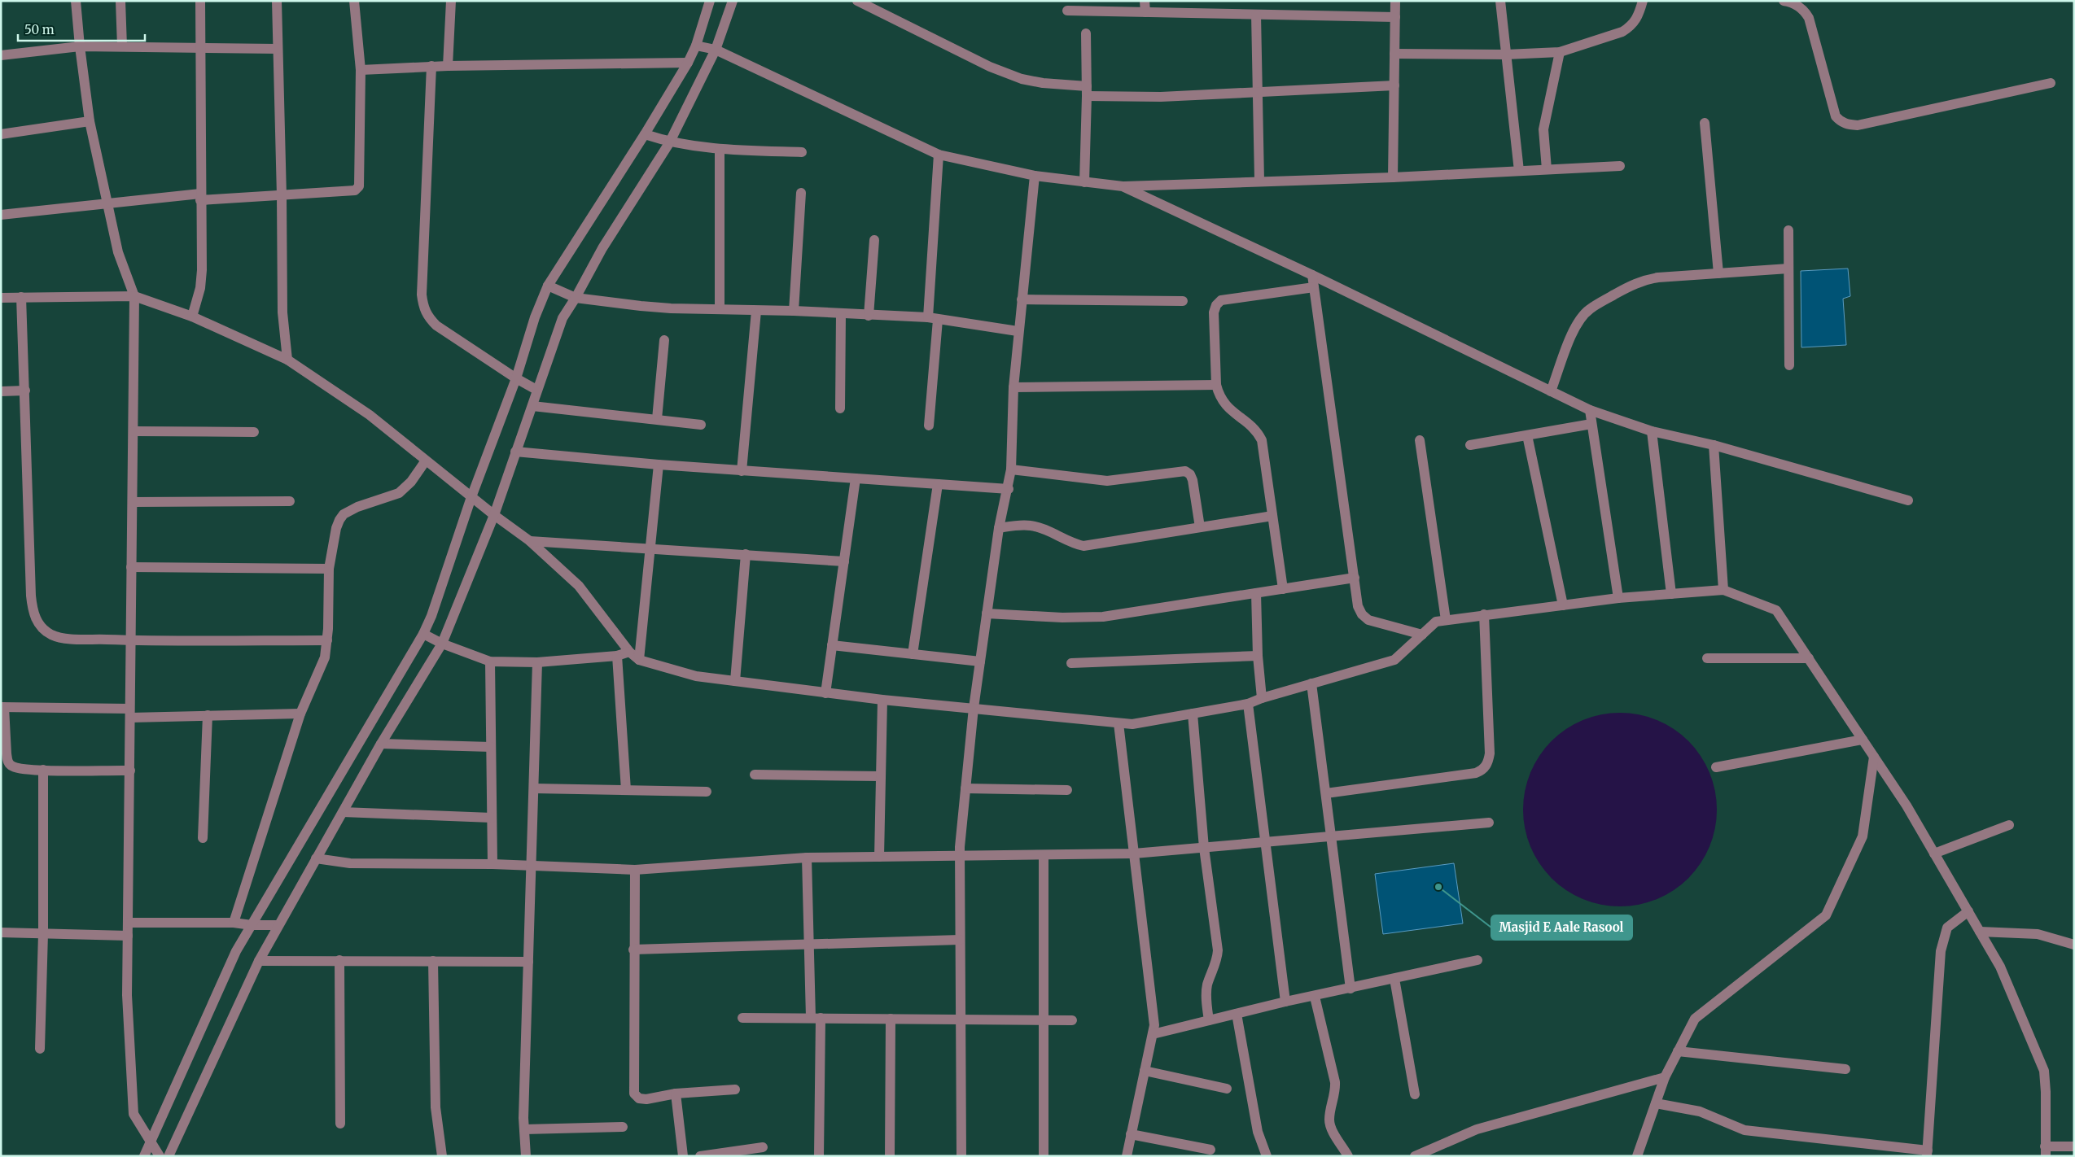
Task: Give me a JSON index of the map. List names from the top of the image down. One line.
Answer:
{"places":["Masjid E Aale Rasool"],"scale_bar":"50 m"}
